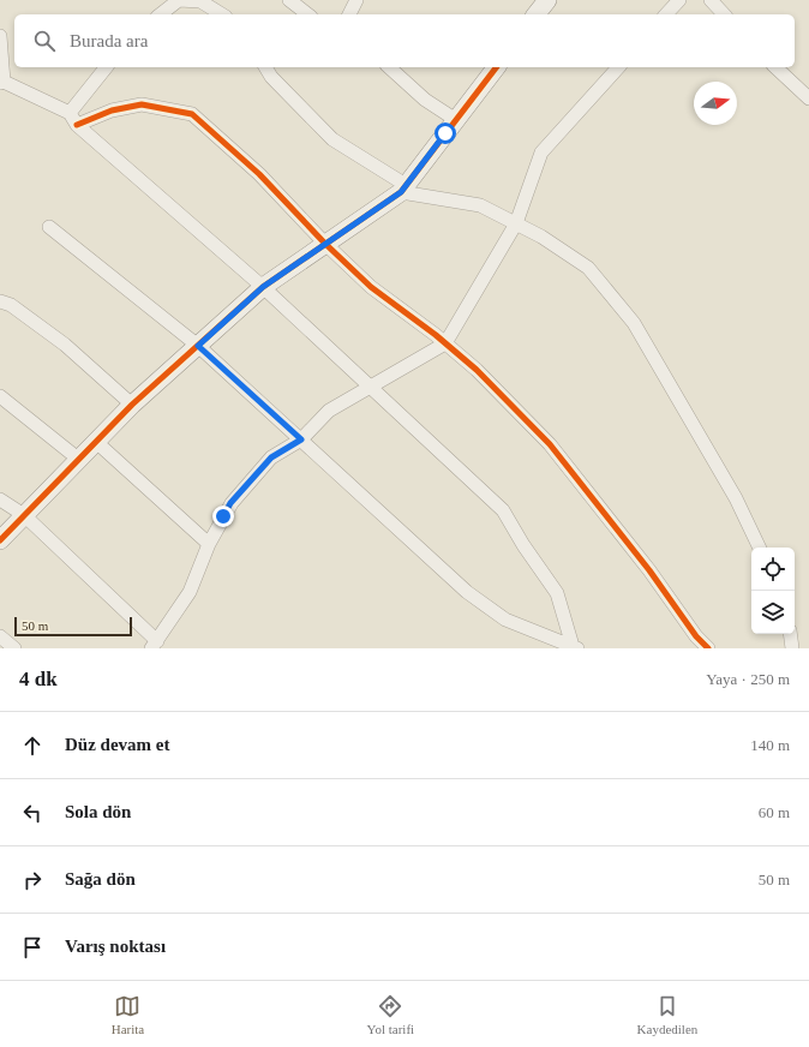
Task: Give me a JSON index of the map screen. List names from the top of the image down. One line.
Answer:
{"scale_bar":"50 m","north":"right","page":{"search":"Burada ara","scale":"50 m","heading":["4 dk","Yaya · 250 m"],"list":[["Düz devam et","140 m"],["Sola dön","60 m"],["Sağa dön","50 m"],"Varış noktası"],"nav":["Harita","Yol tarifi","Kaydedilen"]}}
